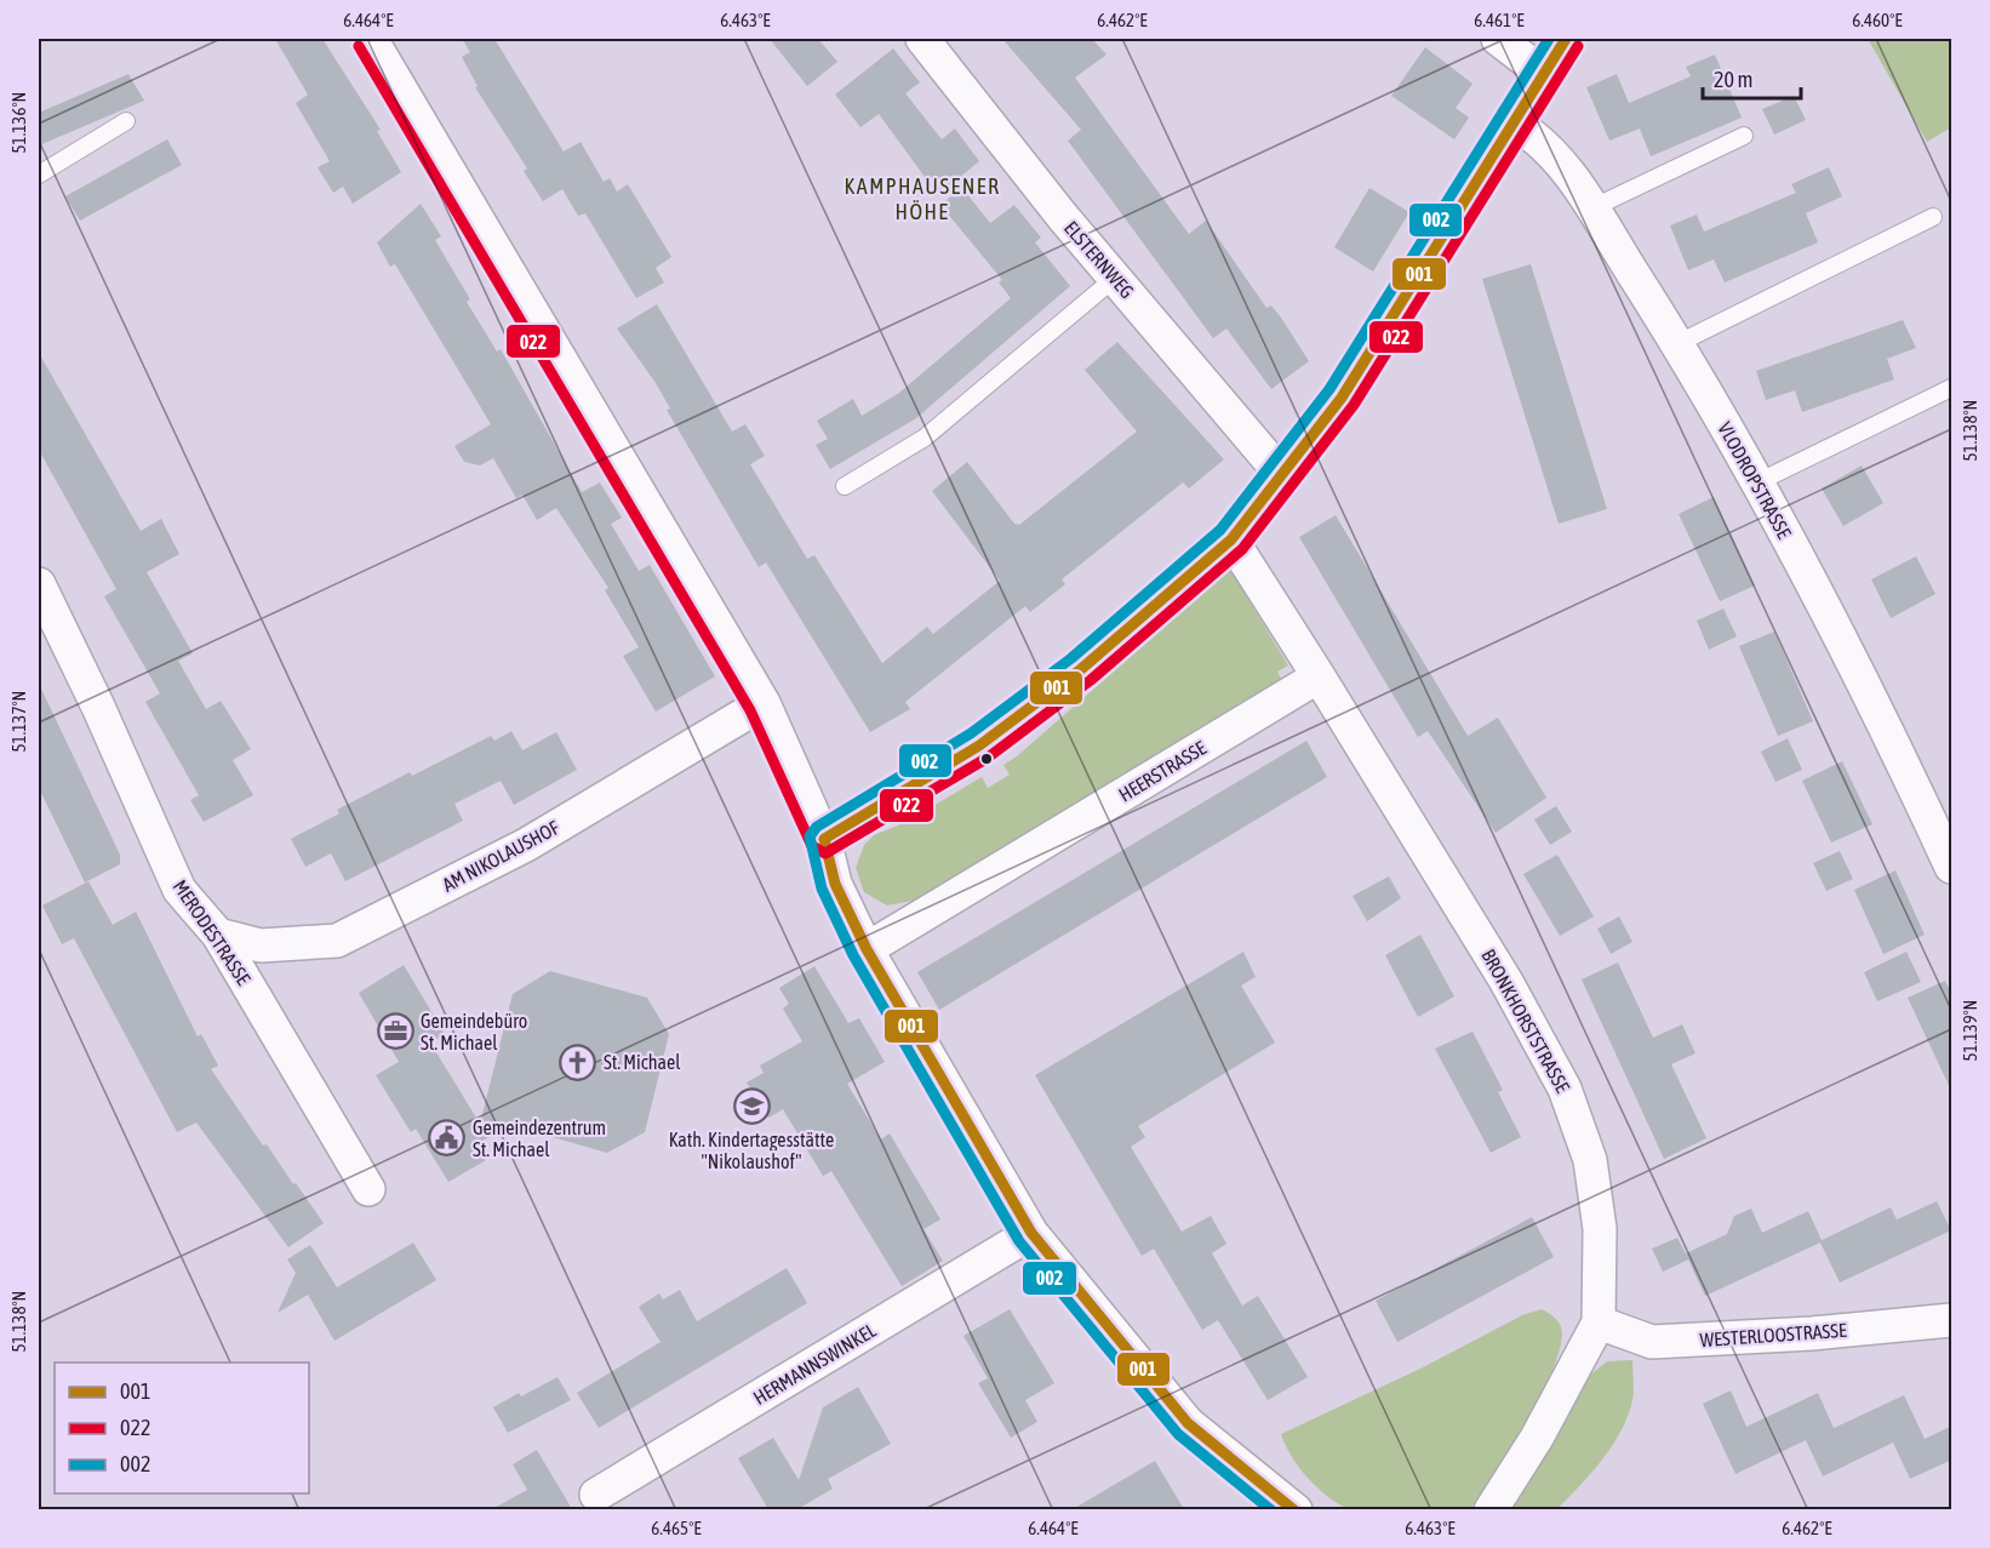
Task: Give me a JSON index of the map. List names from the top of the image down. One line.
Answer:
{"streets":{"street":["ELSTERNWEG","VLODROPSTRASSE","HEERSTRASSE","AM NIKOLAUSHOF","MERODESTRASSE","BRONKHORSTSTRASSE","WESTERLOOSTRASSE","HERMANNSWINKEL"]},"crossings":[["HEERSTRASSE","BRONKHORSTSTRASSE"],["AM NIKOLAUSHOF","MERODESTRASSE"],["BRONKHORSTSTRASSE","WESTERLOOSTRASSE"]],"districts":["KAMPHAUSENER HÖHE"],"places":{"office":["Gemeindebüro St. Michael"],"church":["St. Michael"],"school or university":["Kath. Kindertagesstätte \"Nikolaushof\""],"public building":["Gemeindezentrum St. Michael"]},"lines":["transit line 001","transit line 002","transit line 022"],"legend":["001","022","002"],"scale_bar":"20 m","coordinates":["6.464°E","6.463°E","6.462°E","6.461°E","6.460°E","51.136°N","51.138°N","51.137°N","51.139°N","6.465°E"]}
